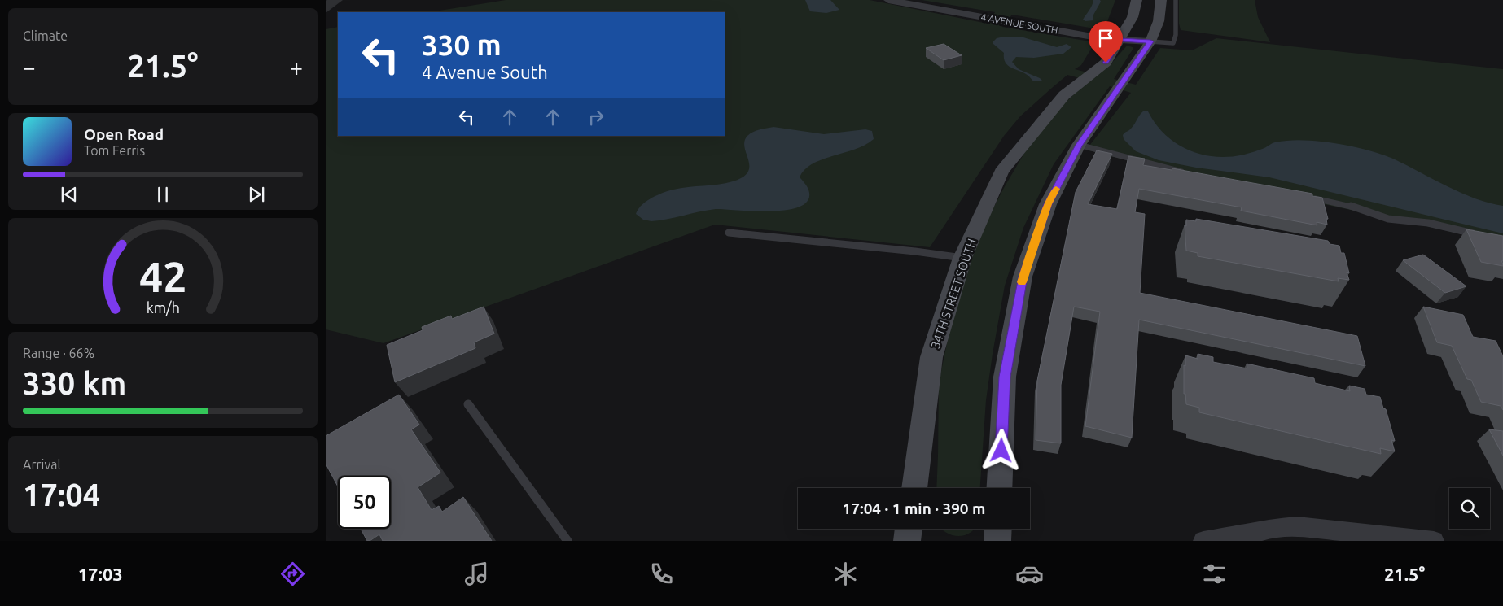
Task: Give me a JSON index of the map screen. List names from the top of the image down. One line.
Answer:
{"streets":{"main road":["34TH STREET SOUTH"],"street":["4 AVENUE SOUTH"]},"crossings":[["4 AVENUE SOUTH","34TH STREET SOUTH"]],"page":{"tile":["Climate",["Range · 66%","330 km"],["Arrival","17:04"]],"turn":["330 m","4 Avenue South"],"heat":["−","21.5°","+"],"song":["Open Road","Tom Ferris"],"limit":"50","trip":"17:04 · 1 min · 390 m","tabs":["17:03","21.5°"],"gauge":["42","km/h"]}}
